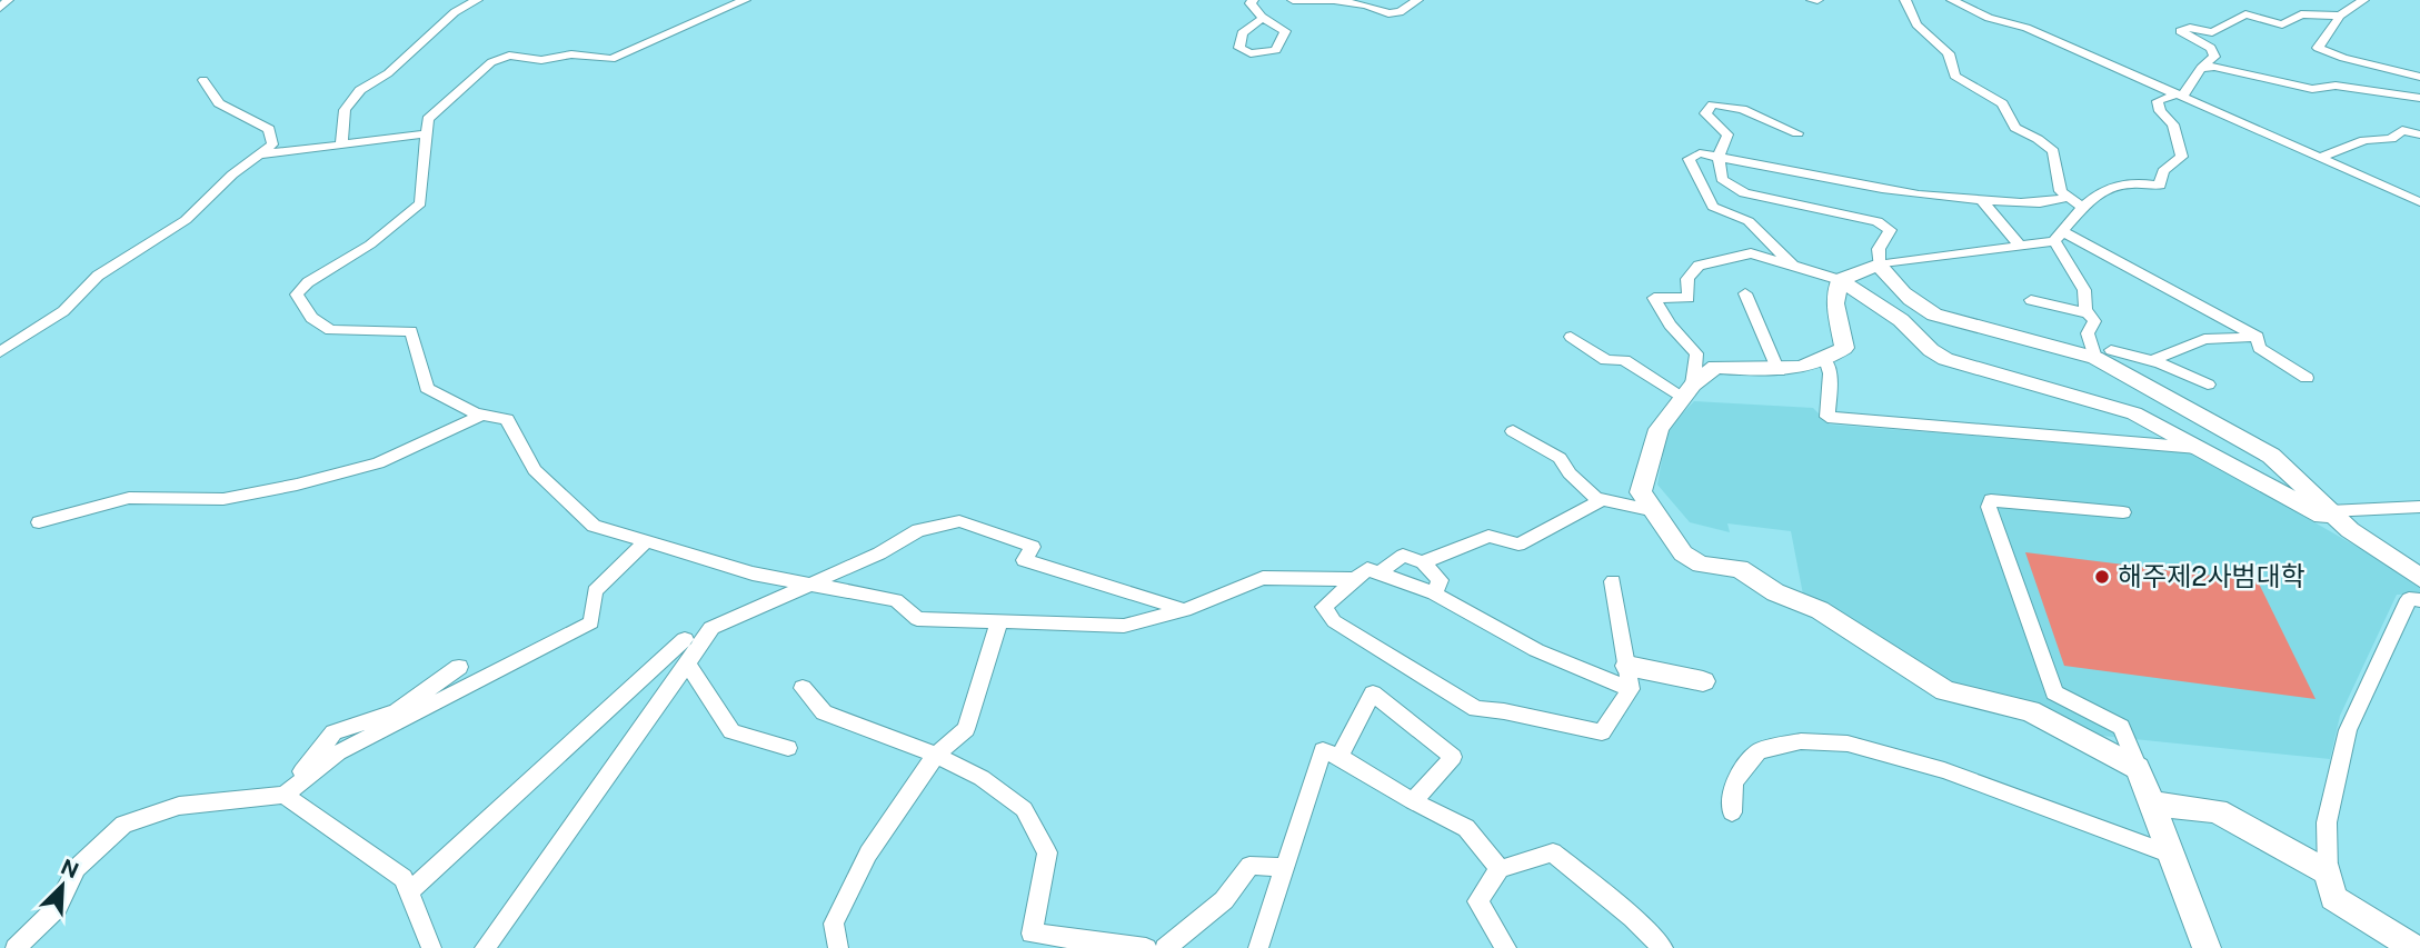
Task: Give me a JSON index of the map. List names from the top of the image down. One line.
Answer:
{"places":["해주제2사범대학"],"north":"top right"}
